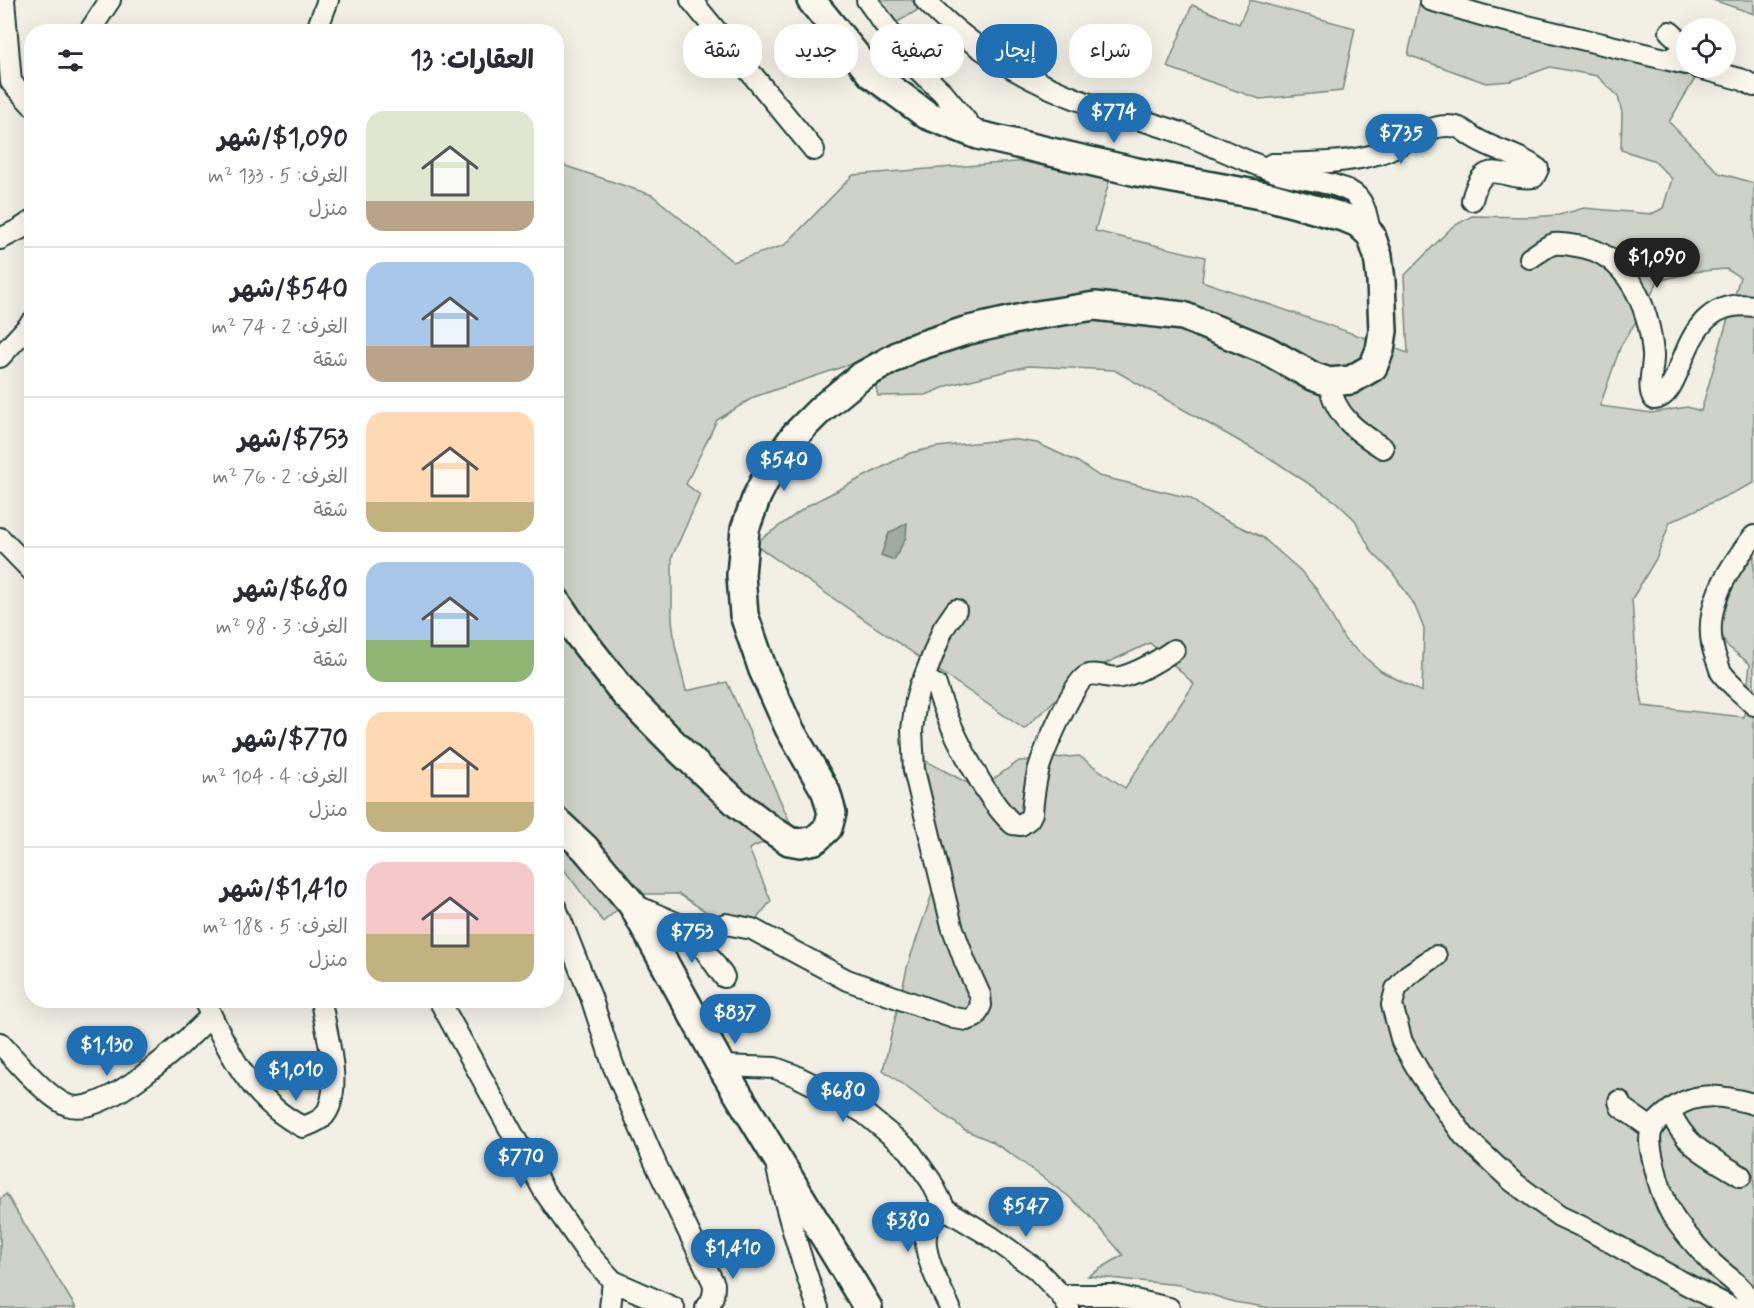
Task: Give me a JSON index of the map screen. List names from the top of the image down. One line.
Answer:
{"page":{"chip":["شراء","إيجار","تصفية","جديد","شقة"],"heading":"العقارات: 13","price":["$774","$735","$1,090","$540","$753","$837","$1,130","$1,010","$680","$770","$547","$380","$1,410"],"list":[{"name":"$1,090/شهر","note":"الغرف: 5 · 133 m² · منزل"},{"name":"$540/شهر","note":"الغرف: 2 · 74 m² · شقة"},{"name":"$753/شهر","note":"الغرف: 2 · 76 m² · شقة"},{"name":"$680/شهر","note":"الغرف: 3 · 98 m² · شقة"},{"name":"$770/شهر","note":"الغرف: 4 · 104 m² · منزل"},{"name":"$1,410/شهر","note":"الغرف: 5 · 188 m² · منزل"}]}}
